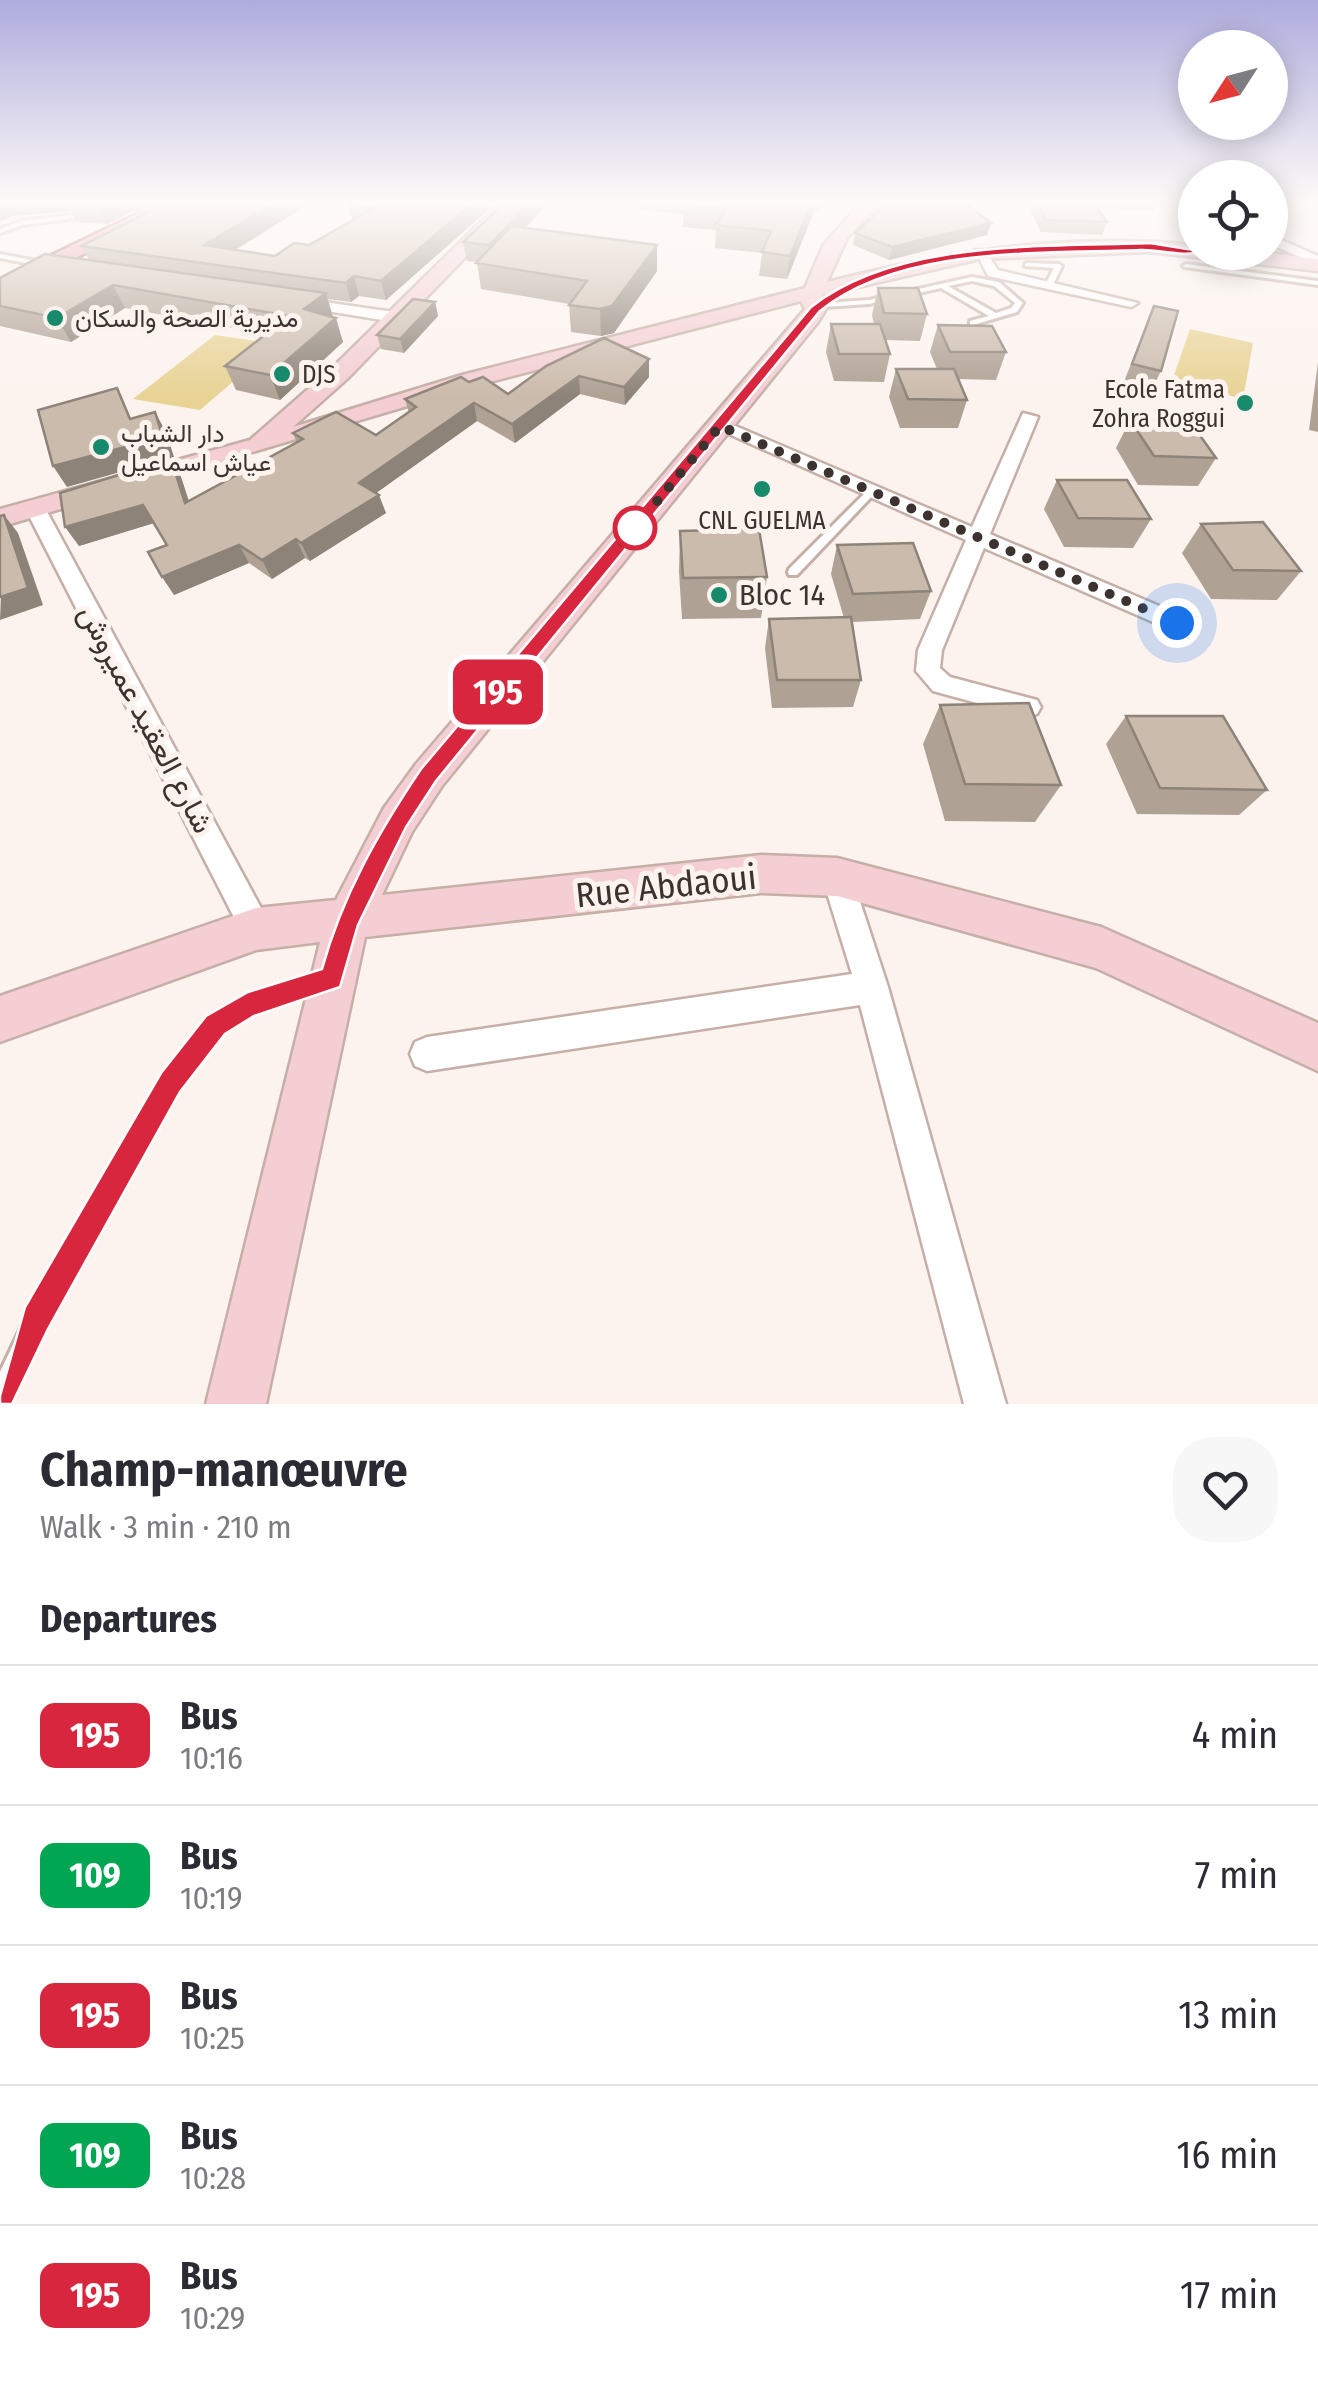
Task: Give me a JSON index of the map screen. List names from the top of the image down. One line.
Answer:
{"streets":{"main road":["Rue Abdaoui"],"street":["شارع العقيد عميروش"]},"crossings":[["شارع العقيد عميروش","Rue Abdaoui"]],"places":["مديرية الصحة والسكان","DJS","Ecole Fatma Zohra Roggui","دار الشباب عياش اسماعيل","CNL GUELMA","Bloc 14"],"lines":["bus line 195"],"north":"bottom left","page":{"on_map":"195","heading":[["Champ-manœuvre","Walk · 3 min · 210 m"],"Departures"],"list":[{"mark":"195","name":"Bus","note":"10:16","value":"4 min"},{"mark":"109","name":"Bus","note":"10:19","value":"7 min"},{"mark":"195","name":"Bus","note":"10:25","value":"13 min"},{"mark":"109","name":"Bus","note":"10:28","value":"16 min"},{"mark":"195","name":"Bus","note":"10:29","value":"17 min"}]}}
